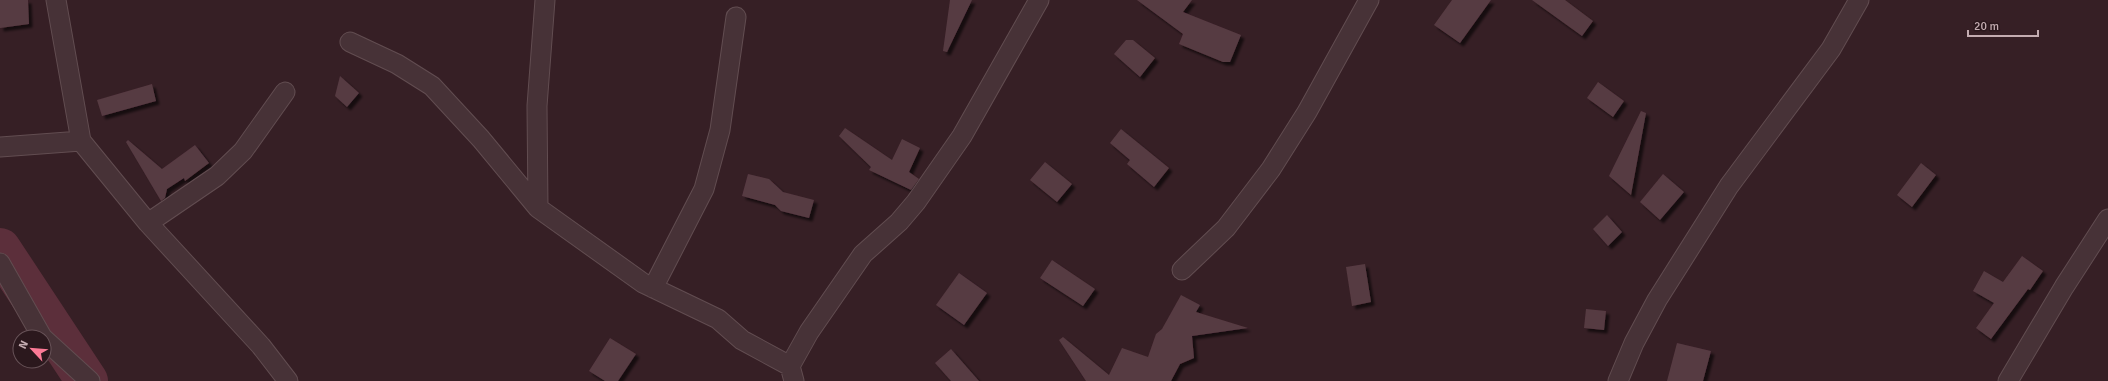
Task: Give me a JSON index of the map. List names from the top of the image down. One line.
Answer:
{"scale_bar":"20 m","north":"top left"}
